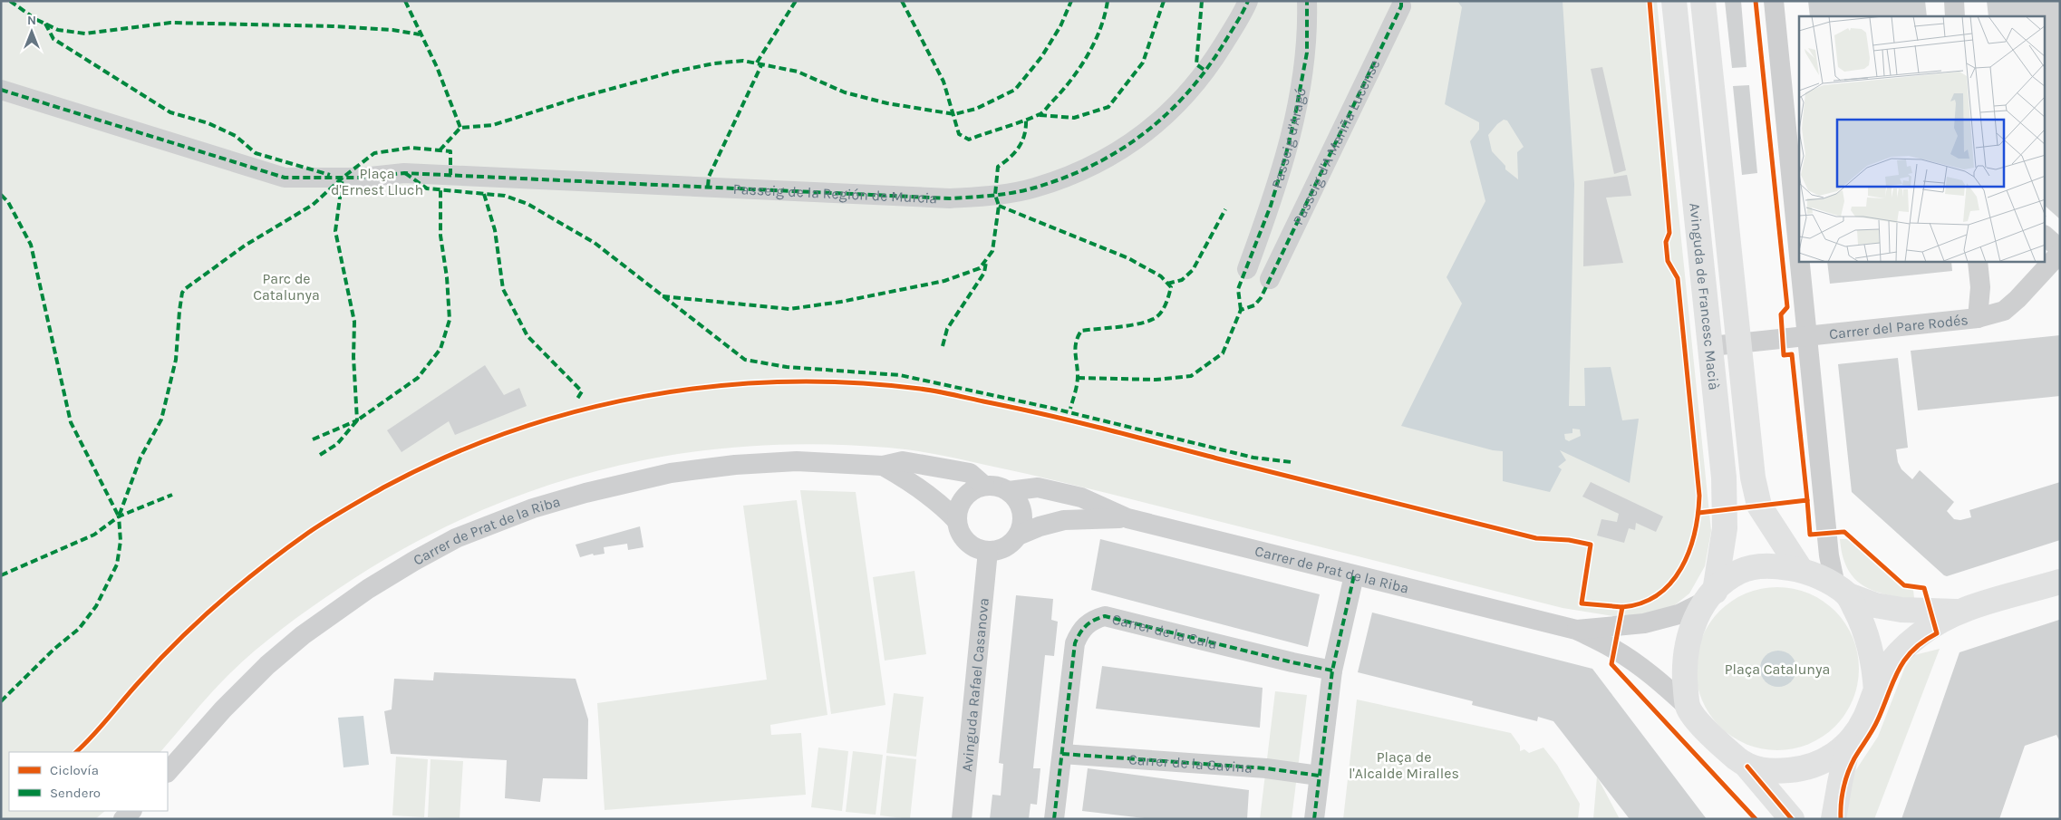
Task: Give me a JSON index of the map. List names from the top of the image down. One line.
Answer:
{"streets":{"main road":["Avinguda de Francesc Macià"],"street":["Passeig d'Aragó","Passeig d'A Mariña Lucense","Passeig de la Región de Murcia","Carrer del Pare Rodés","Carrer de Prat de la Riba","Carrer de la Cala","Avinguda Rafael Casanova","Carrer de la Gavina"]},"crossings":[["Avinguda de Francesc Macià","Carrer del Pare Rodés"],["Carrer de Prat de la Riba","Avinguda Rafael Casanova"],["Carrer de la Cala","Carrer de la Gavina"]],"parks":["Plaça d'Ernest Lluch","Parc de Catalunya","Plaça Catalunya","Plaça de l'Alcalde Miralles"],"legend":["Ciclovía","Sendero"],"north":"top"}
